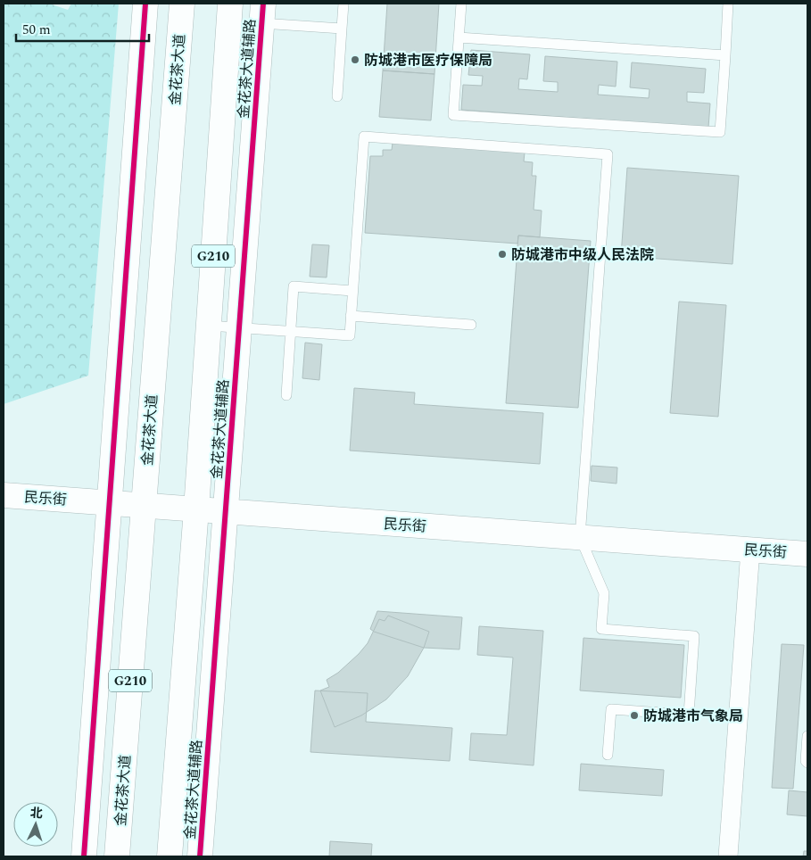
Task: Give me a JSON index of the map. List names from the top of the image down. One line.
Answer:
{"streets":{"main road":["金花茶大道辅路","金花茶大道","G210","民乐街"]},"crossings":[["金花茶大道辅路","民乐街"],["金花茶大道","民乐街"],["G210","民乐街"]],"places":["防城港市医疗保障局","防城港市中级人民法院","防城港市气象局"],"scale_bar":"50 m","north":"top"}
